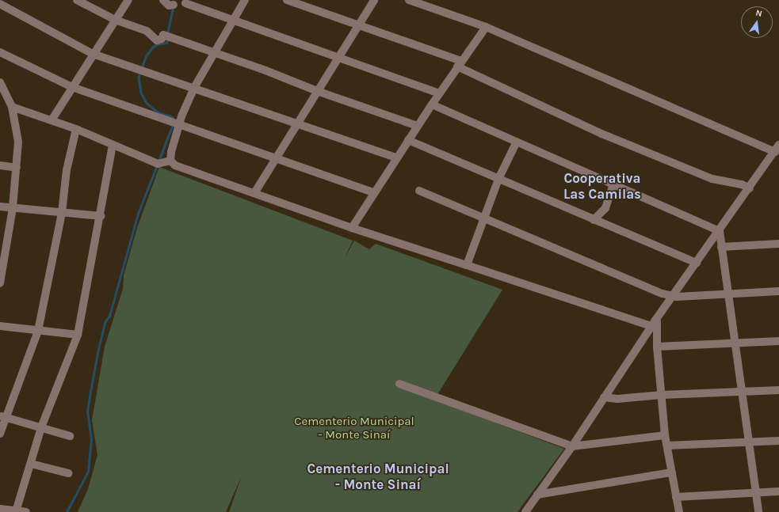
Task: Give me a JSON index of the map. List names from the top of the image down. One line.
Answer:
{"districts":["Cooperativa Las Camilas","Cementerio Municipal - Monte Sinaí"],"parks":["Cementerio Municipal - Monte Sinaí"],"north":"top"}
